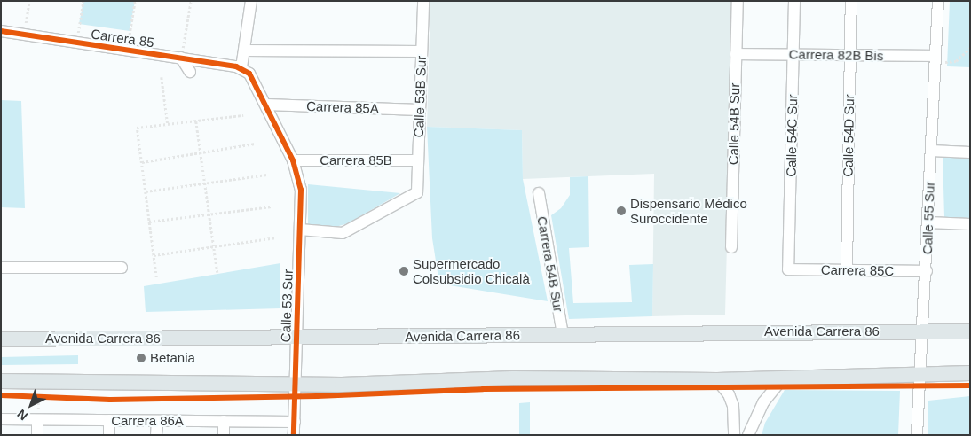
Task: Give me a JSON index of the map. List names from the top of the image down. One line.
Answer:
{"streets":{"main road":["Avenida Carrera 86"],"street":["Carrera 85","Carrera 82B Bis","Calle 53B Sur","Carrera 85A","Calle 54B Sur","Calle 54C Sur","Calle 54D Sur","Carrera 85B","Calle 55 Sur","Carrera 54B Sur","Carrera 85C","Calle 53 Sur","Carrera 86A"]},"crossings":[["Carrera 85","Calle 53 Sur"],["Carrera 82B Bis","Calle 54B Sur"],["Carrera 82B Bis","Calle 54C Sur"],["Carrera 82B Bis","Calle 54D Sur"],["Carrera 82B Bis","Calle 55 Sur"],["Calle 53B Sur","Carrera 85A"],["Calle 53B Sur","Carrera 85B"],["Calle 53B Sur","Calle 53 Sur"],["Carrera 85A","Calle 53 Sur"],["Calle 54C Sur","Carrera 85C"],["Calle 54D Sur","Carrera 85C"],["Carrera 85B","Calle 53 Sur"],["Calle 55 Sur","Carrera 85C"],["Calle 55 Sur","Avenida Carrera 86"],["Carrera 54B Sur","Avenida Carrera 86"],["Calle 53 Sur","Avenida Carrera 86"],["Calle 53 Sur","Carrera 86A"]],"places":["Dispensario Médico Suroccidente","Supermercado Colsubsidio Chicalà","Betania"],"north":"bottom left"}
